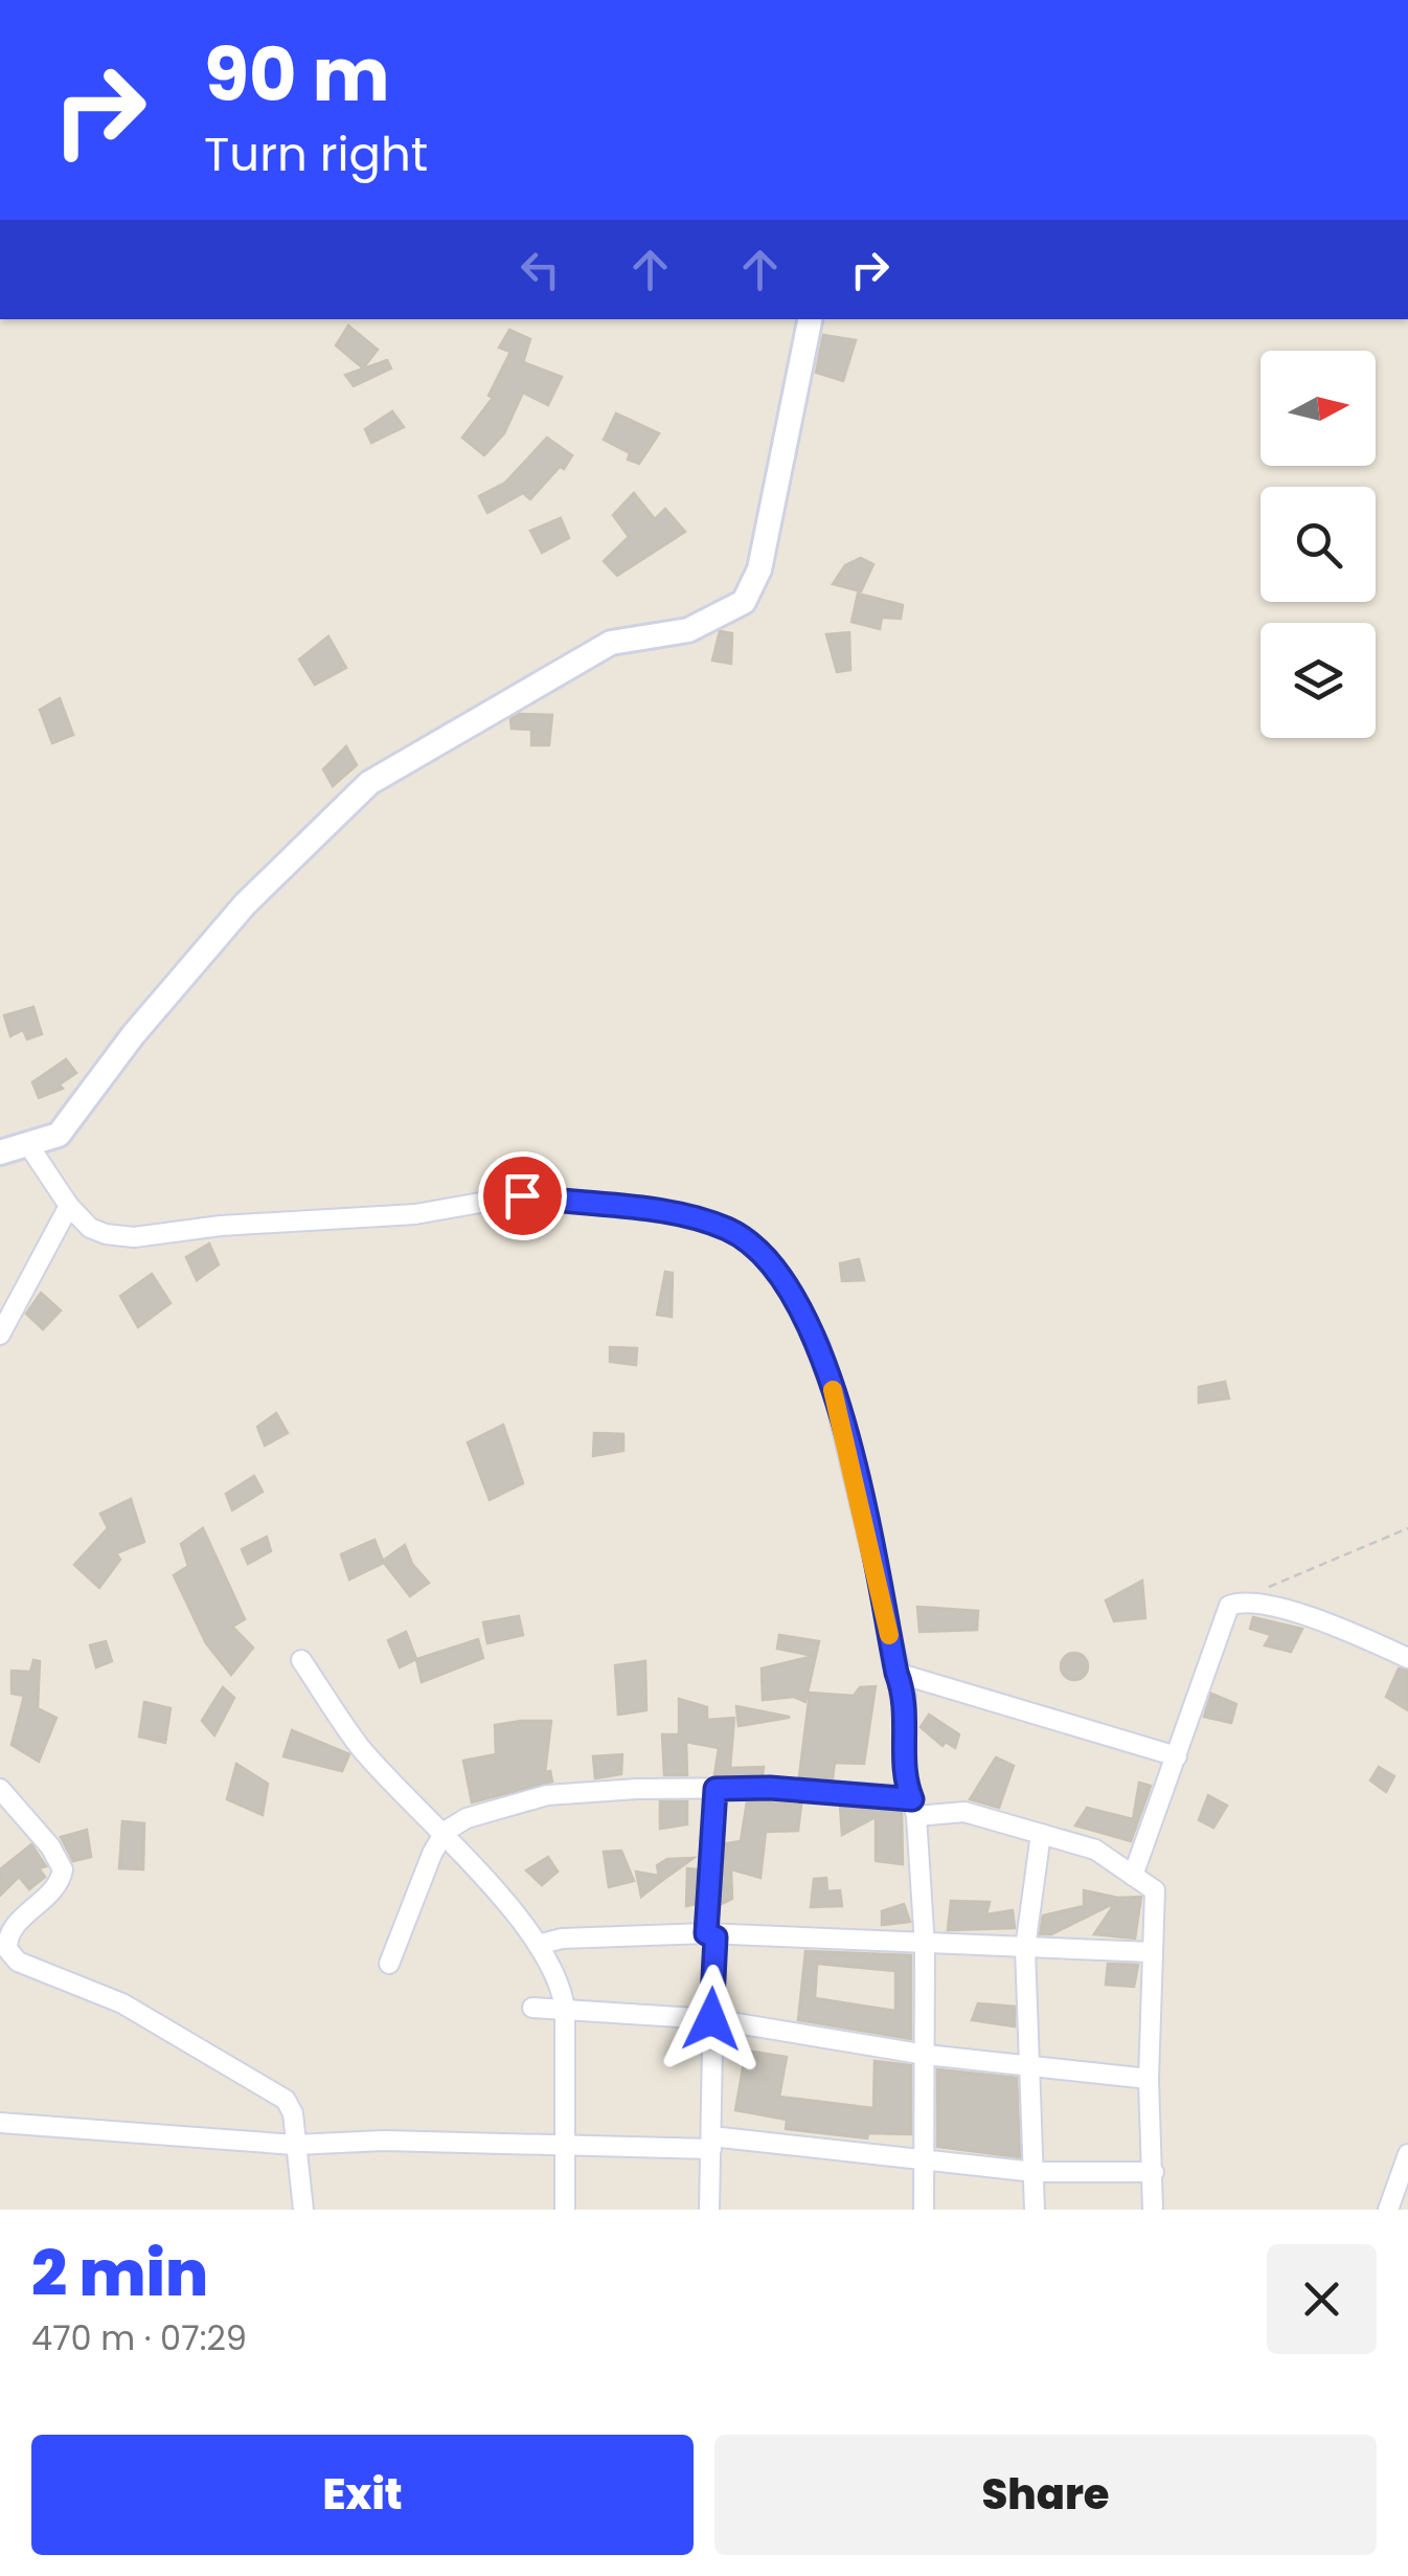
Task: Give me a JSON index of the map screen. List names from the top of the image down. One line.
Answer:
{"north":"right","page":{"turn":["90 m","Turn right"],"heading":["2 min","470 m · 07:29"],"buttons":["Exit","Share"]}}
